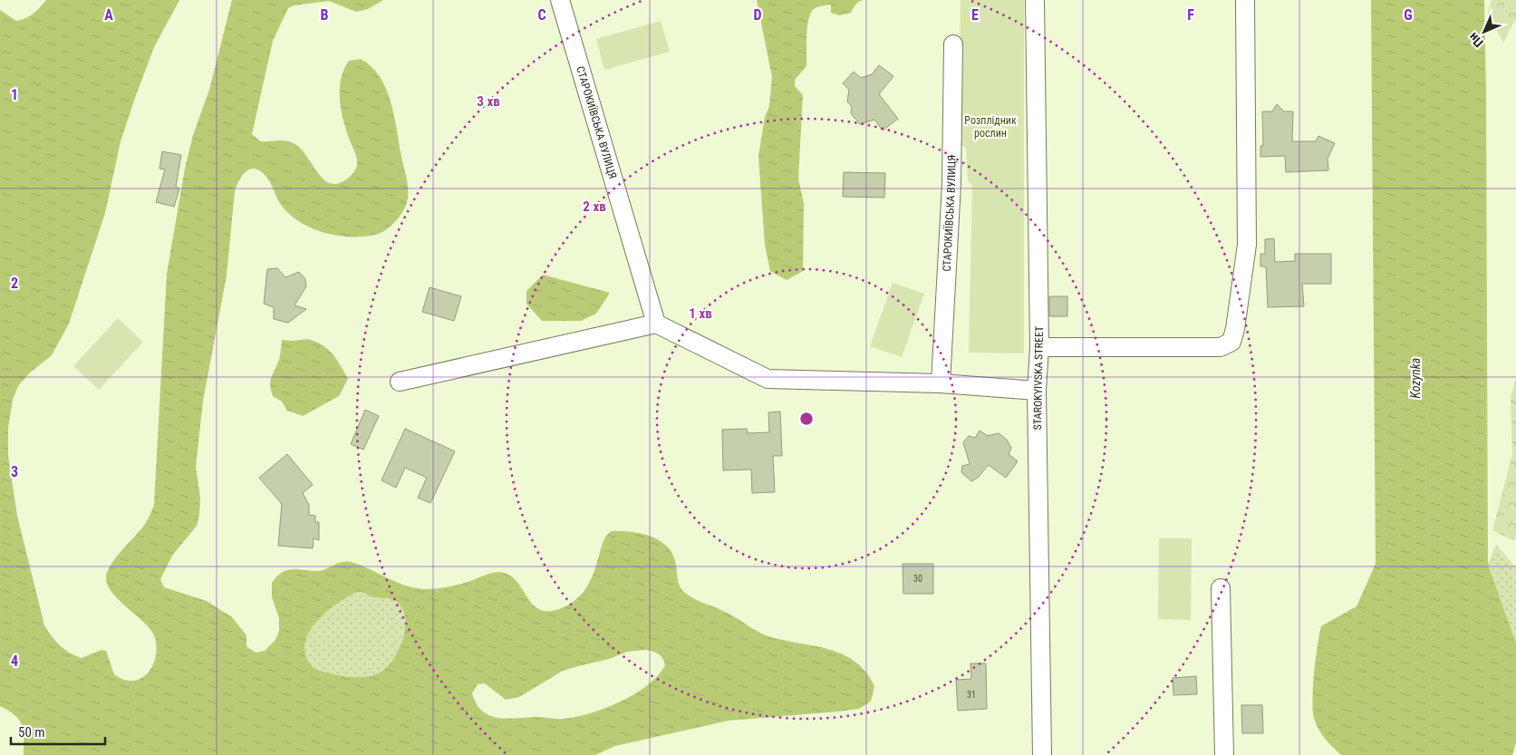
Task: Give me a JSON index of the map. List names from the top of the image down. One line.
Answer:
{"streets":{"street":["СТАРОКИЇВСЬКА ВУЛИЦЯ","STAROKYIVSKA STREET"]},"water":["Kozynka"],"parks":["Розплідник рослин"],"house_numbers":["30","31"],"scale_bar":"50 m","north":"bottom left","grid":{"columns":["A","B","C","D","E","F","G"],"rows":["1","2","3","4"]},"rings":["3 хв","2 хв","1 хв"]}
